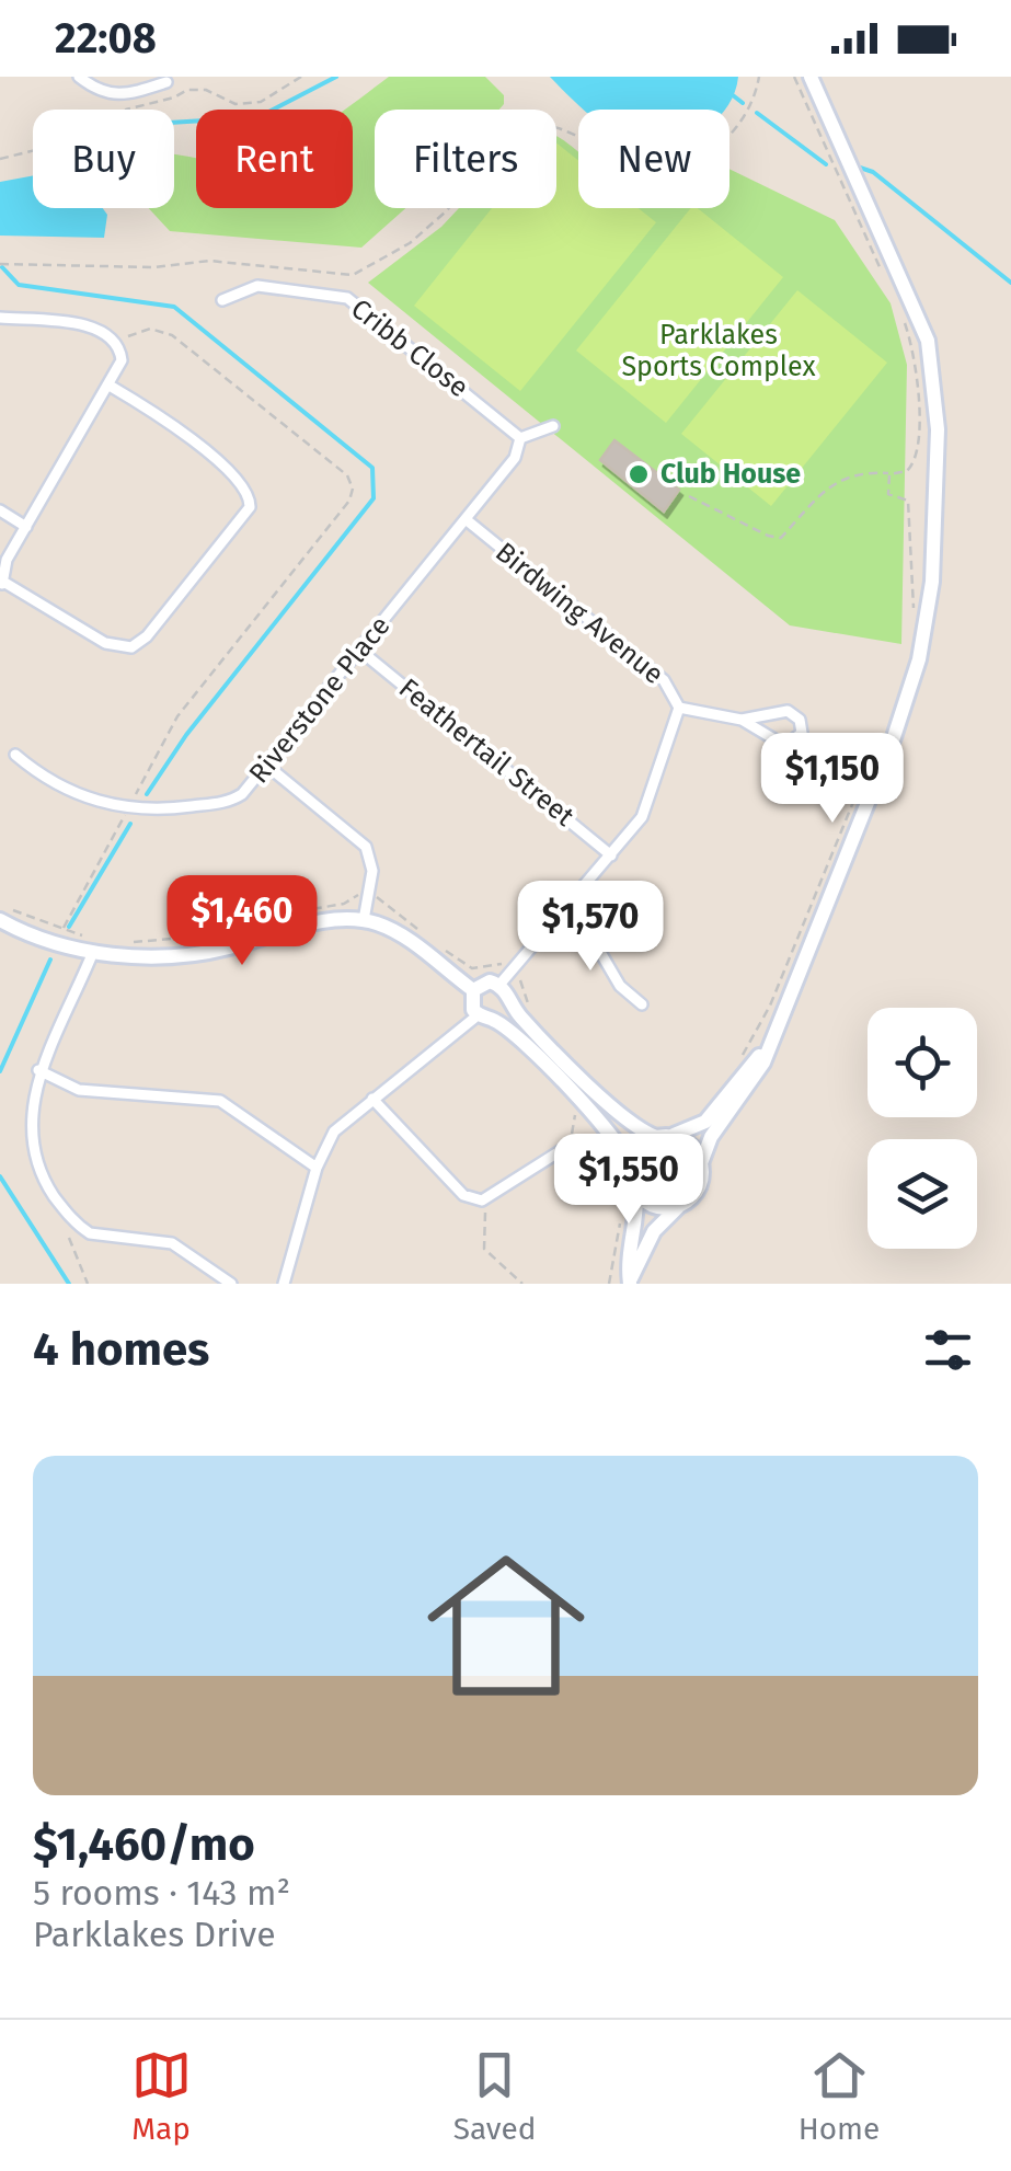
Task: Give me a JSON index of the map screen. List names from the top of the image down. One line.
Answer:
{"streets":{"street":["Cribb Close","Birdwing Avenue","Riverstone Place","Feathertail Street"]},"crossings":[["Cribb Close","Riverstone Place"],["Birdwing Avenue","Riverstone Place"],["Birdwing Avenue","Feathertail Street"],["Riverstone Place","Feathertail Street"]],"parks":["Parklakes Sports Complex"],"places":["Club House"],"page":{"status":"22:08","chip":["Buy","Rent","Filters","New"],"price":["$1,150","$1,460","$1,570","$1,550"],"heading":"4 homes","list":[{"name":"$1,460/mo","note":"5 rooms · 143 m² · Parklakes Drive"}],"tabs":["Map","Saved","Home"]}}
